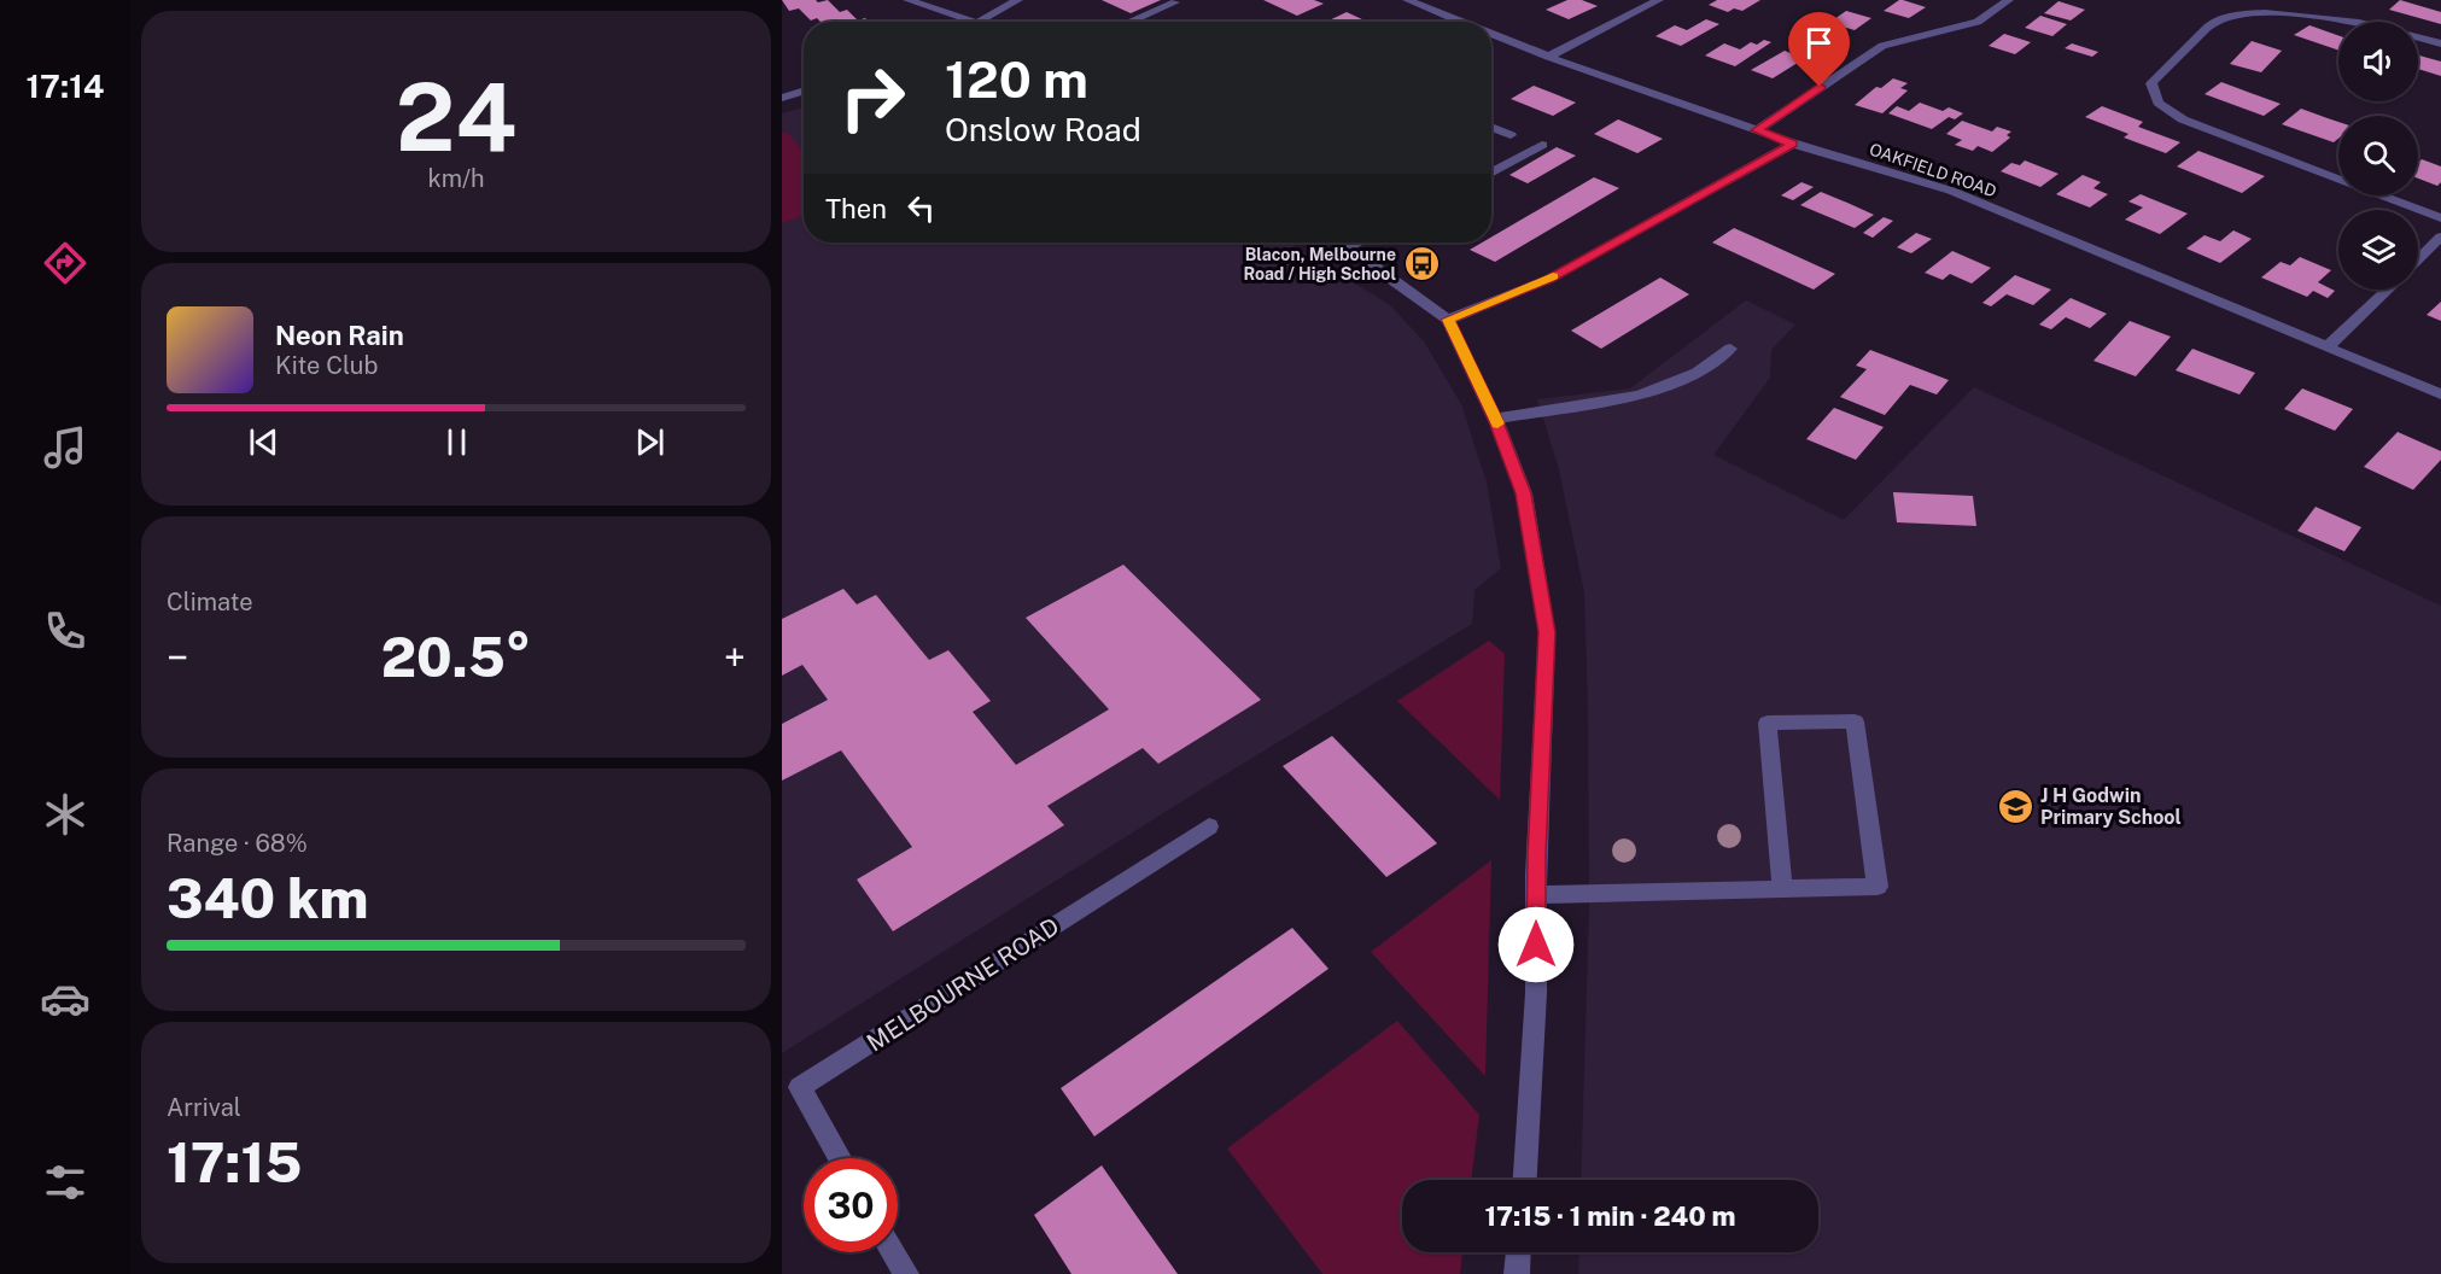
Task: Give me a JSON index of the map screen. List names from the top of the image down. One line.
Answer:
{"streets":{"street":["OAKFIELD ROAD","MELBOURNE ROAD"]},"places":{"bus stop":["Blacon, Melbourne Road / High School"],"school or university":["J H Godwin Primary School"]},"page":{"tabs":"17:14","tile":[["24","km/h"],"Climate",["Range · 68%","340 km"],["Arrival","17:15"]],"turn":["120 m","Onslow Road"],"then":"Then","song":["Neon Rain","Kite Club"],"heat":["−","20.5°","+"],"limit":"30","trip":"17:15 · 1 min · 240 m"}}
